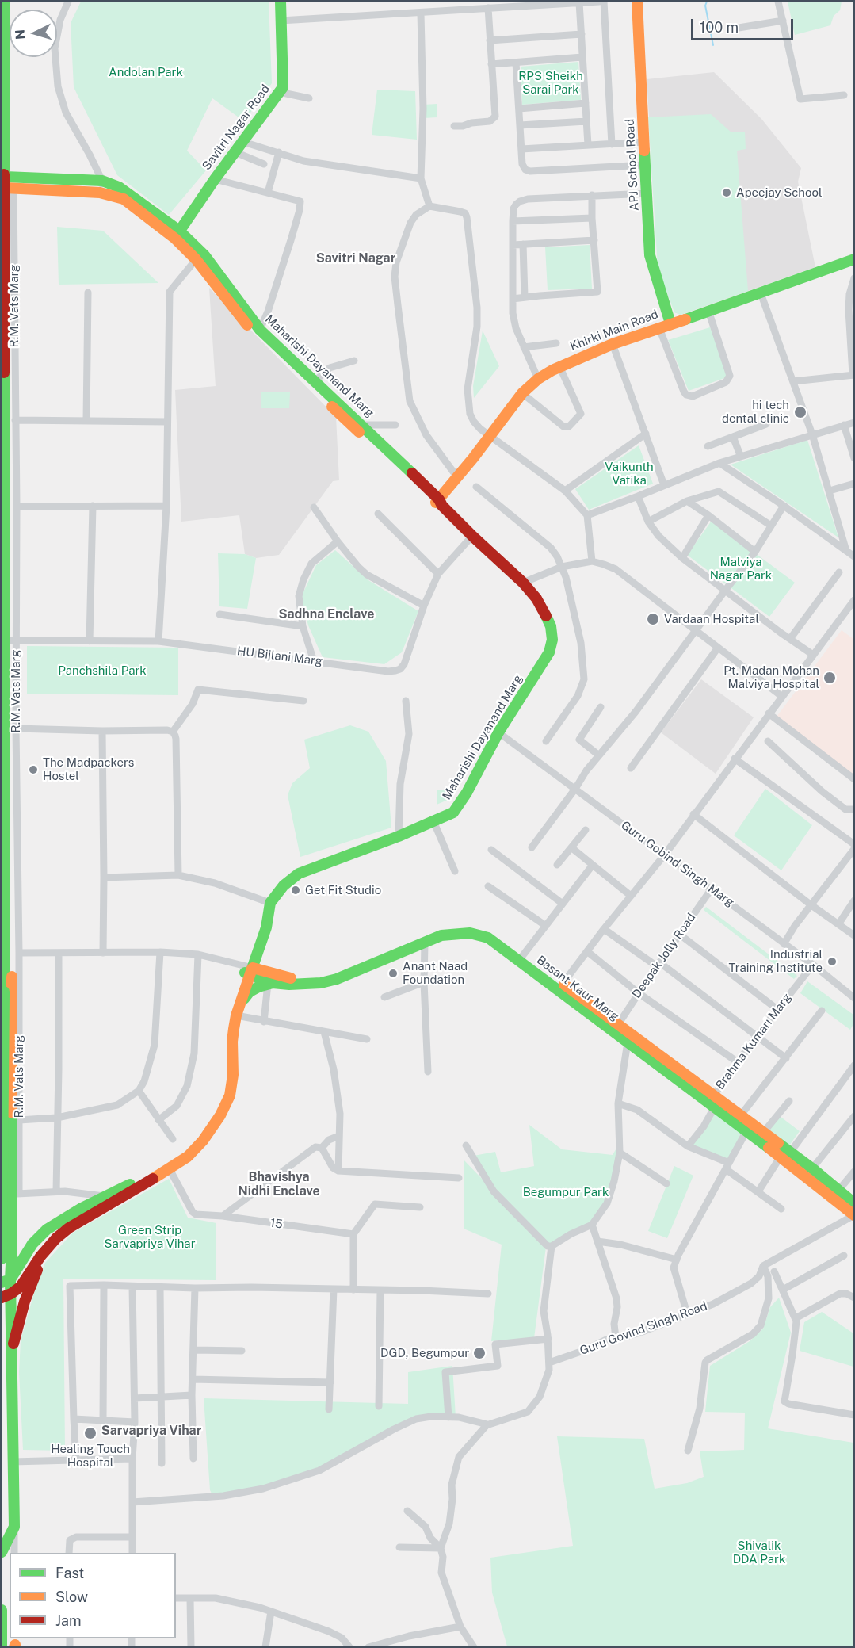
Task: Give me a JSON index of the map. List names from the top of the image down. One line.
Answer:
{"streets":{"main road":["Savitri Nagar Road","APJ School Road","Khirki Main Road","Maharishi Dayanand Marg","Basant Kaur Marg"],"street":["R.M. Vats Marg","HU Bijlani Marg","Guru Gobind Singh Marg","Deepak Jolly Road","Brahma Kumari Marg","15","Guru Govind Singh Road"]},"crossings":[["Savitri Nagar Road","Maharishi Dayanand Marg"],["APJ School Road","Khirki Main Road"],["R.M. Vats Marg","Maharishi Dayanand Marg"],["R.M. Vats Marg","HU Bijlani Marg"],["Khirki Main Road","Maharishi Dayanand Marg"],["Maharishi Dayanand Marg","HU Bijlani Marg"],["Maharishi Dayanand Marg","Guru Gobind Singh Marg"],["Maharishi Dayanand Marg","Basant Kaur Marg"],["Maharishi Dayanand Marg","15"],["Guru Gobind Singh Marg","Deepak Jolly Road"],["Guru Gobind Singh Marg","Brahma Kumari Marg"],["Deepak Jolly Road","Basant Kaur Marg"],["Basant Kaur Marg","Brahma Kumari Marg"],["Basant Kaur Marg","Guru Govind Singh Road"]],"districts":["Savitri Nagar","Sadhna Enclave","Bhavishya Nidhi Enclave","Sarvapriya Vihar"],"parks":["Andolan Park","RPS Sheikh Sarai Park","Vaikunth Vatika","Malviya Nagar Park","Panchshila Park","Begumpur Park","Green Strip Sarvapriya Vihar","Shivalik DDA Park"],"places":["Apeejay School","hi tech dental clinic","Vardaan Hospital","Pt. Madan Mohan Malviya Hospital","The Madpackers Hostel","Get Fit Studio","Industrial Training Institute","Anant Naad Foundation","DGD, Begumpur","Healing Touch Hospital"],"legend":["Fast","Slow","Jam"],"scale_bar":"100 m","north":"left"}
